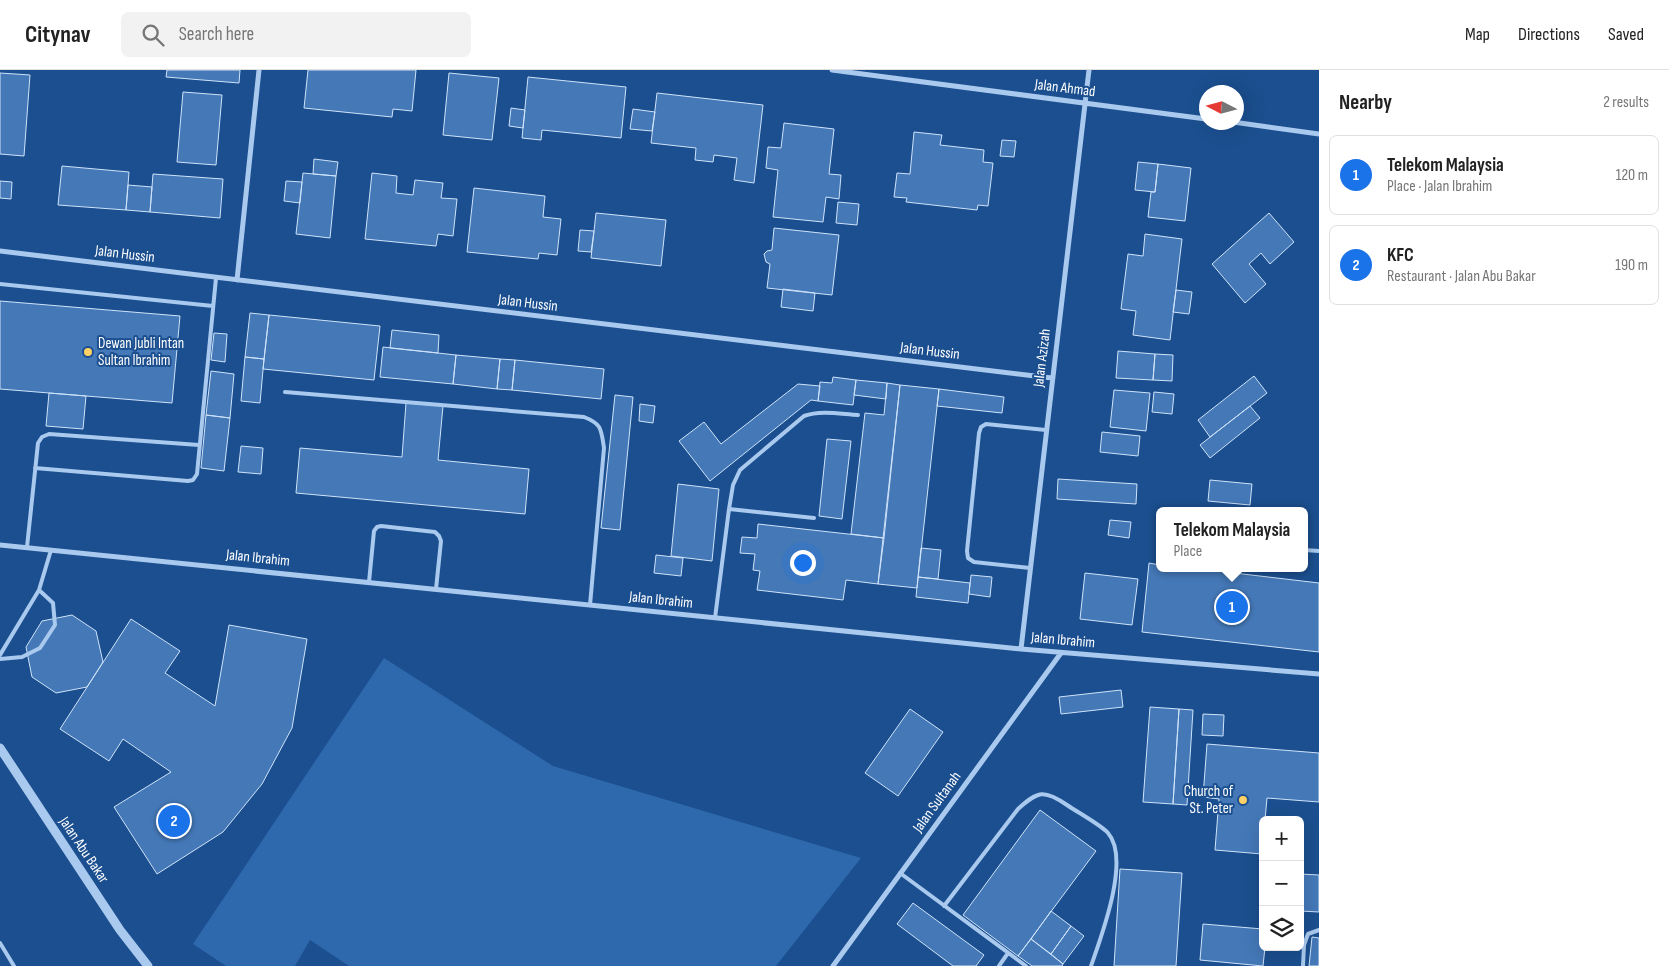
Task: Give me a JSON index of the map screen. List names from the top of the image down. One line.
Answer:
{"streets":{"street":["Jalan Ahmad","Jalan Hussin","Jalan Azizah","Jalan Ibrahim","Jalan Sultanah","Jalan Abu Bakar"]},"crossings":[["Jalan Ahmad","Jalan Azizah"],["Jalan Hussin","Jalan Azizah"],["Jalan Azizah","Jalan Ibrahim"],["Jalan Ibrahim","Jalan Sultanah"]],"places":["Dewan Jubli Intan Sultan Ibrahim","Church of St. Peter"],"north":"left","page":{"header":"Citynav","search":"Search here","nav":["Map","Directions","Saved"],"heading":["Nearby","2 results"],"list":[{"mark":"1","name":"Telekom Malaysia","note":"Place · Jalan Ibrahim","value":"120 m"},{"mark":"2","name":"KFC","note":"Restaurant · Jalan Abu Bakar","value":"190 m"}],"popup":["Telekom Malaysia","Place"],"pins":["1","2"],"map_buttons":["+","−"]}}
